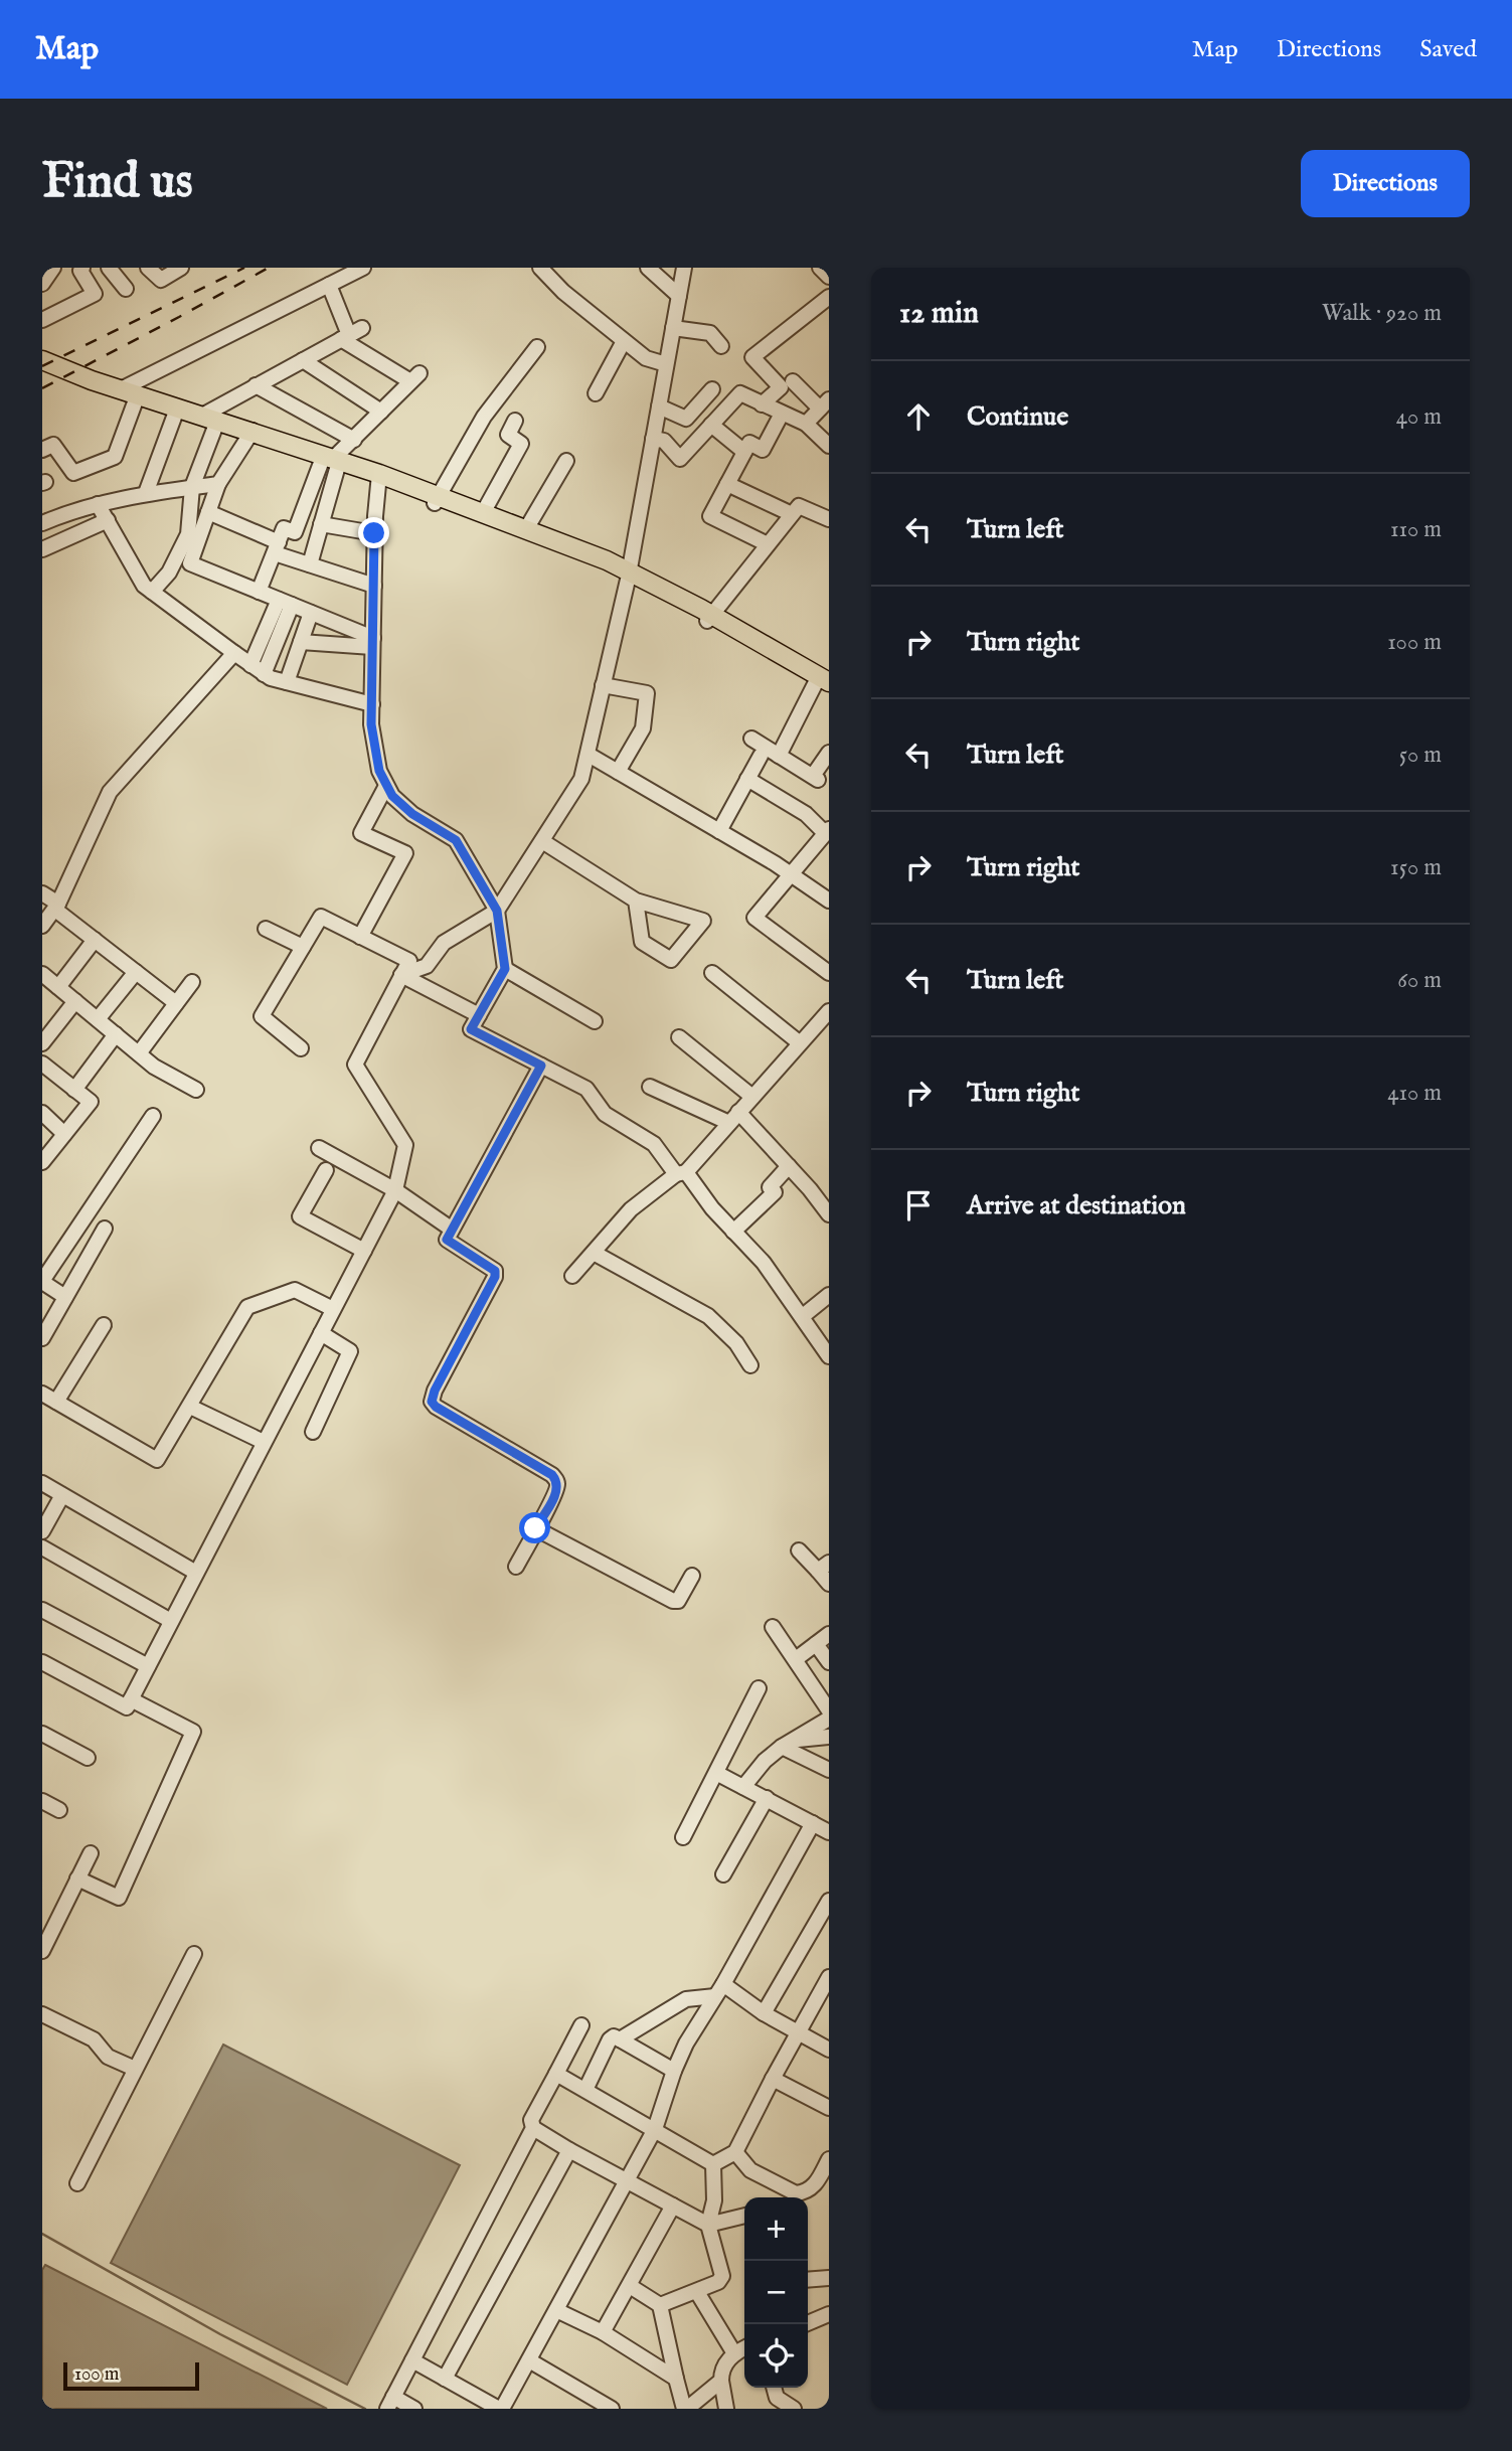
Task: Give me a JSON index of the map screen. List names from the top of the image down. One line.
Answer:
{"scale_bar":"100 m","page":{"header":"Map","nav":["Map","Directions","Saved"],"buttons":"Directions","title":"Find us","heading":["12 min","Walk · 920 m"],"list":[["Continue","40 m"],["Turn left","110 m"],["Turn right","100 m"],["Turn left","50 m"],["Turn right","150 m"],["Turn left","60 m"],["Turn right","410 m"],"Arrive at destination"],"map_buttons":["+","−"],"scale":"100 m"}}
